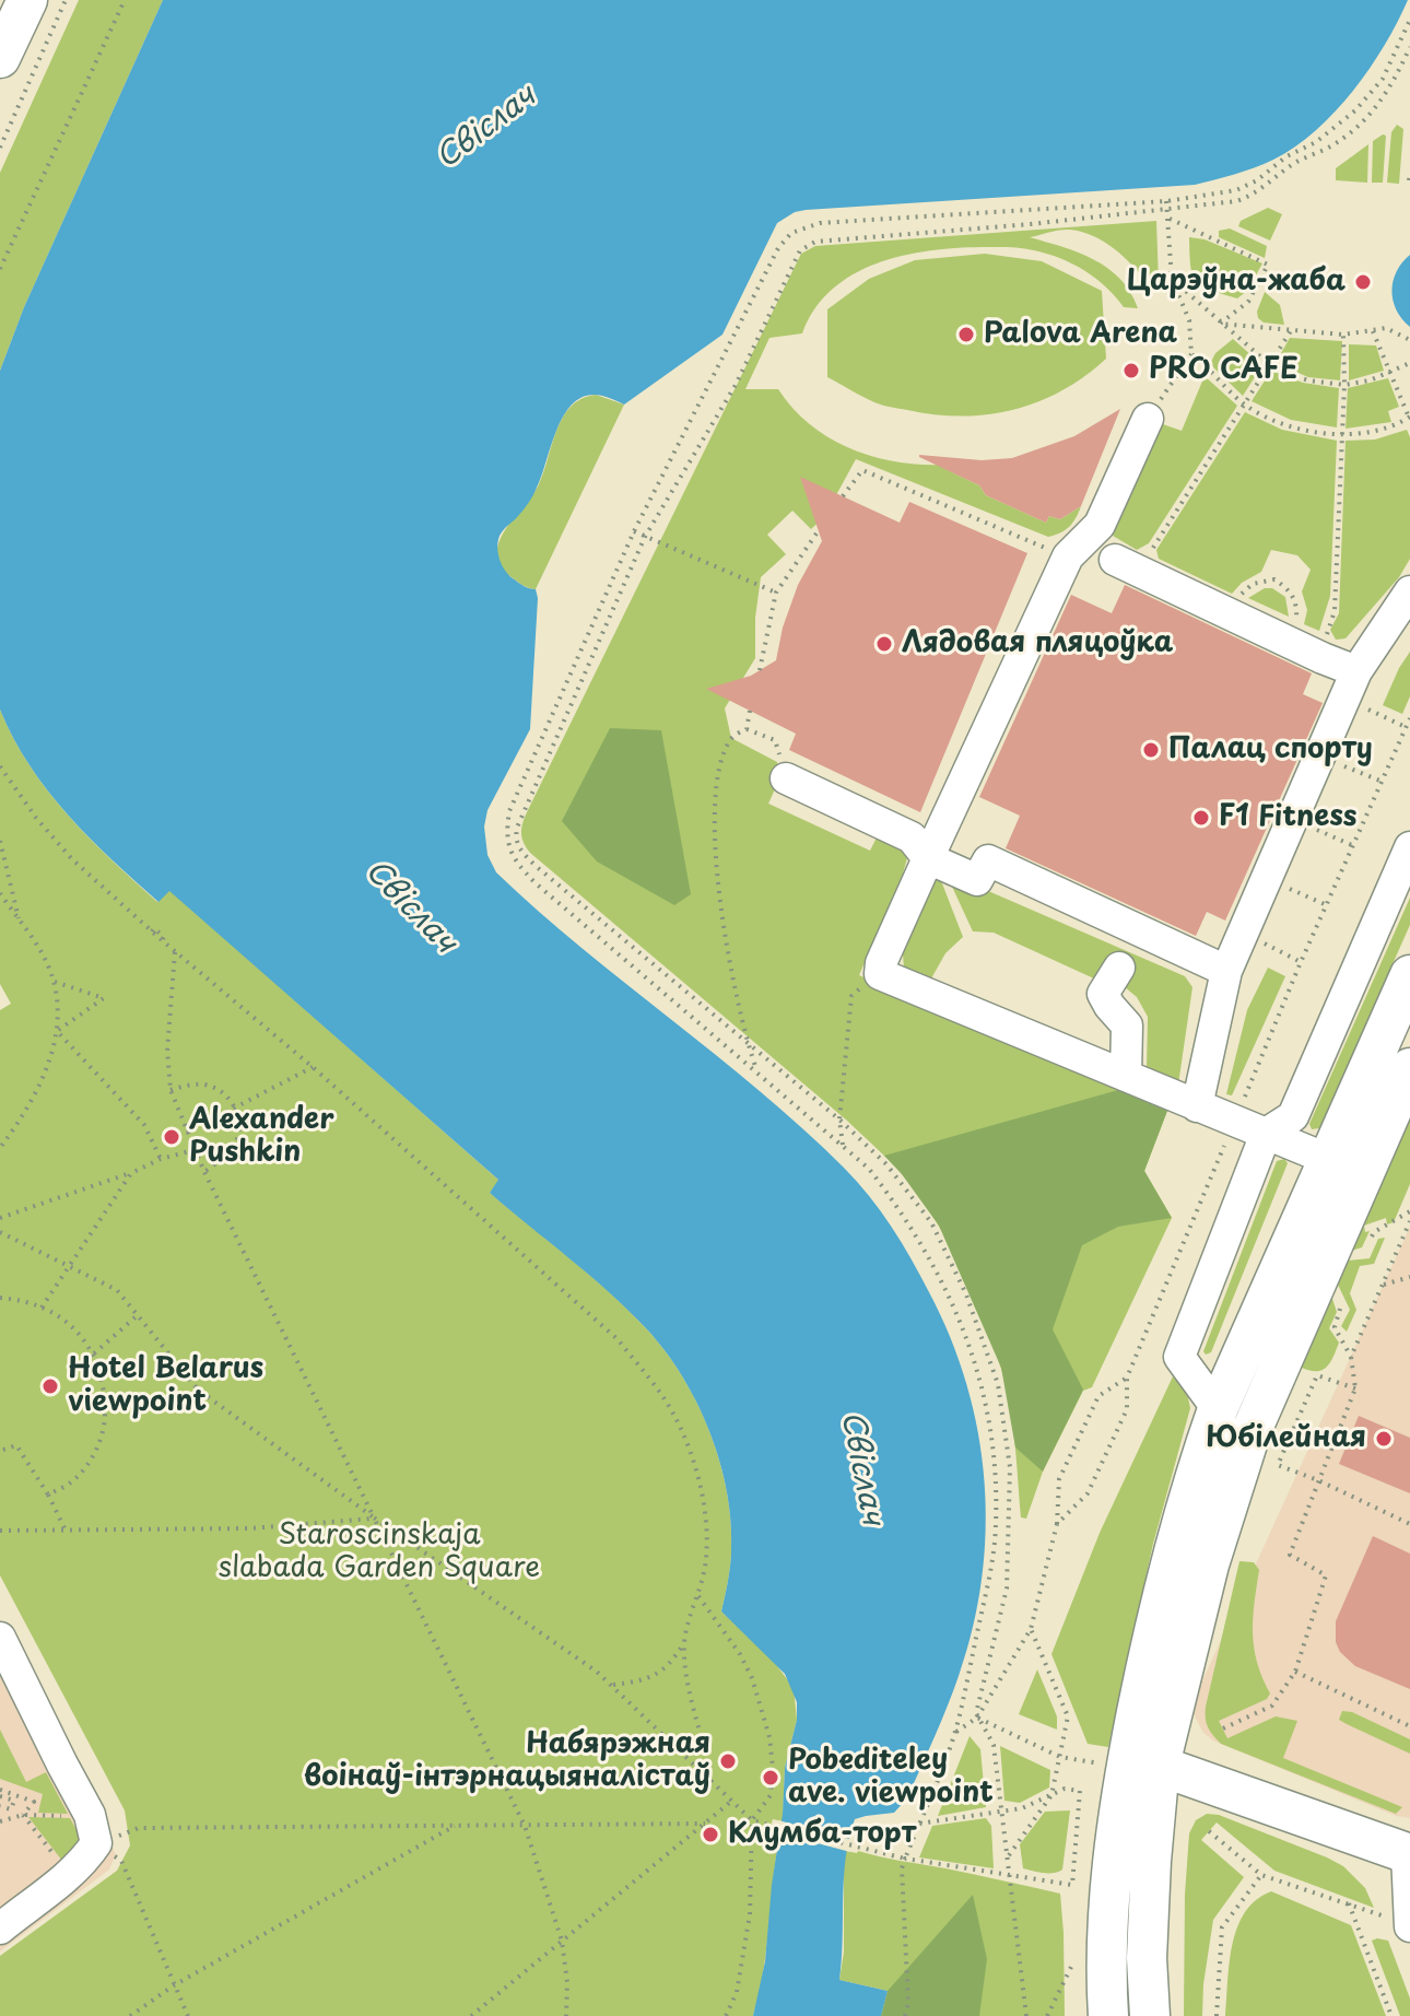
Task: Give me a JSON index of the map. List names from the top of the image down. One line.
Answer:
{"water":["Свіслач"],"parks":["Staroscinskaja slabada Garden Square"],"places":["Царэўна-жаба","Palova Arena","PRO CAFE","Лядовая пляцоўка","Палац спорту","F1 Fitness","Alexander Pushkin","Hotel Belarus viewpoint","Юбілейная","Набярэжная воінаў-інтэрнацыяналістаў","Pobediteley ave. viewpoint","Клумба-торт"]}
